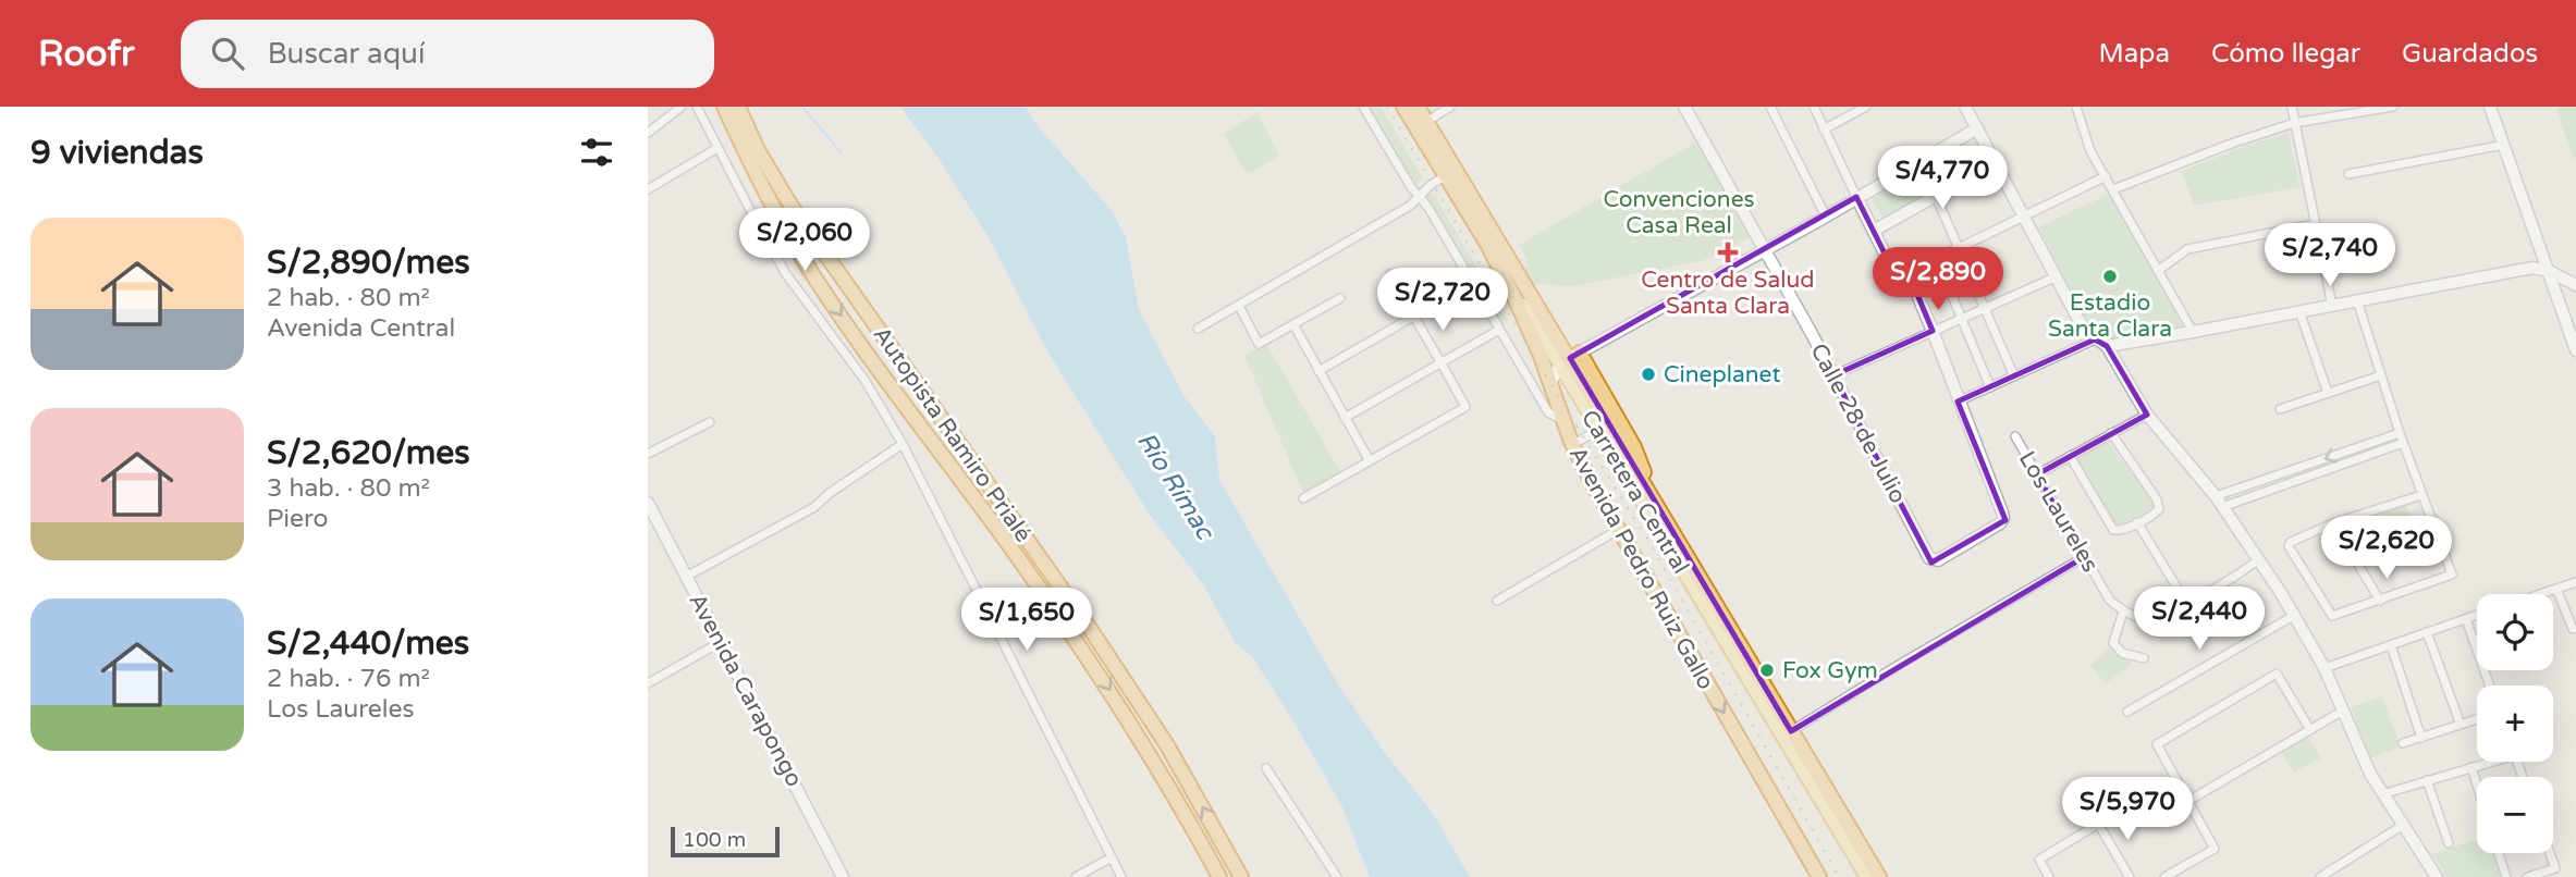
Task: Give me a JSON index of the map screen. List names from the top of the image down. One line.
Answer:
{"streets":{"highway":["Autopista Ramiro Prialé","Carretera Central","Avenida Pedro Ruiz Gallo"],"street":["Calle 28 de Julio","Los Laureles","Avenida Carapongo"]},"crossings":[["Carretera Central","Avenida Pedro Ruiz Gallo"]],"one_way":["Avenida Pedro Ruiz Gallo"],"water":["Río Rímac"],"parks":["Convenciones Casa Real"],"places":{"health":["Centro de Salud Santa Clara"],"other":["Estadio Santa Clara","Cineplanet","Fox Gym"]},"scale_bar":"100 m","page":{"header":"Roofr","search":"Buscar aquí","nav":["Mapa","Cómo llegar","Guardados"],"heading":"9 viviendas","price":["S/4,770","S/2,060","S/2,740","S/2,890","S/2,720","S/2,620","S/2,440","S/1,650","S/5,970"],"list":[{"name":"S/2,890/mes","note":"2 hab. · 80 m² · Avenida Central"},{"name":"S/2,620/mes","note":"3 hab. · 80 m² · Piero"},{"name":"S/2,440/mes","note":"2 hab. · 76 m² · Los Laureles"}],"map_buttons":["+","−"],"scale":"100 m"}}
